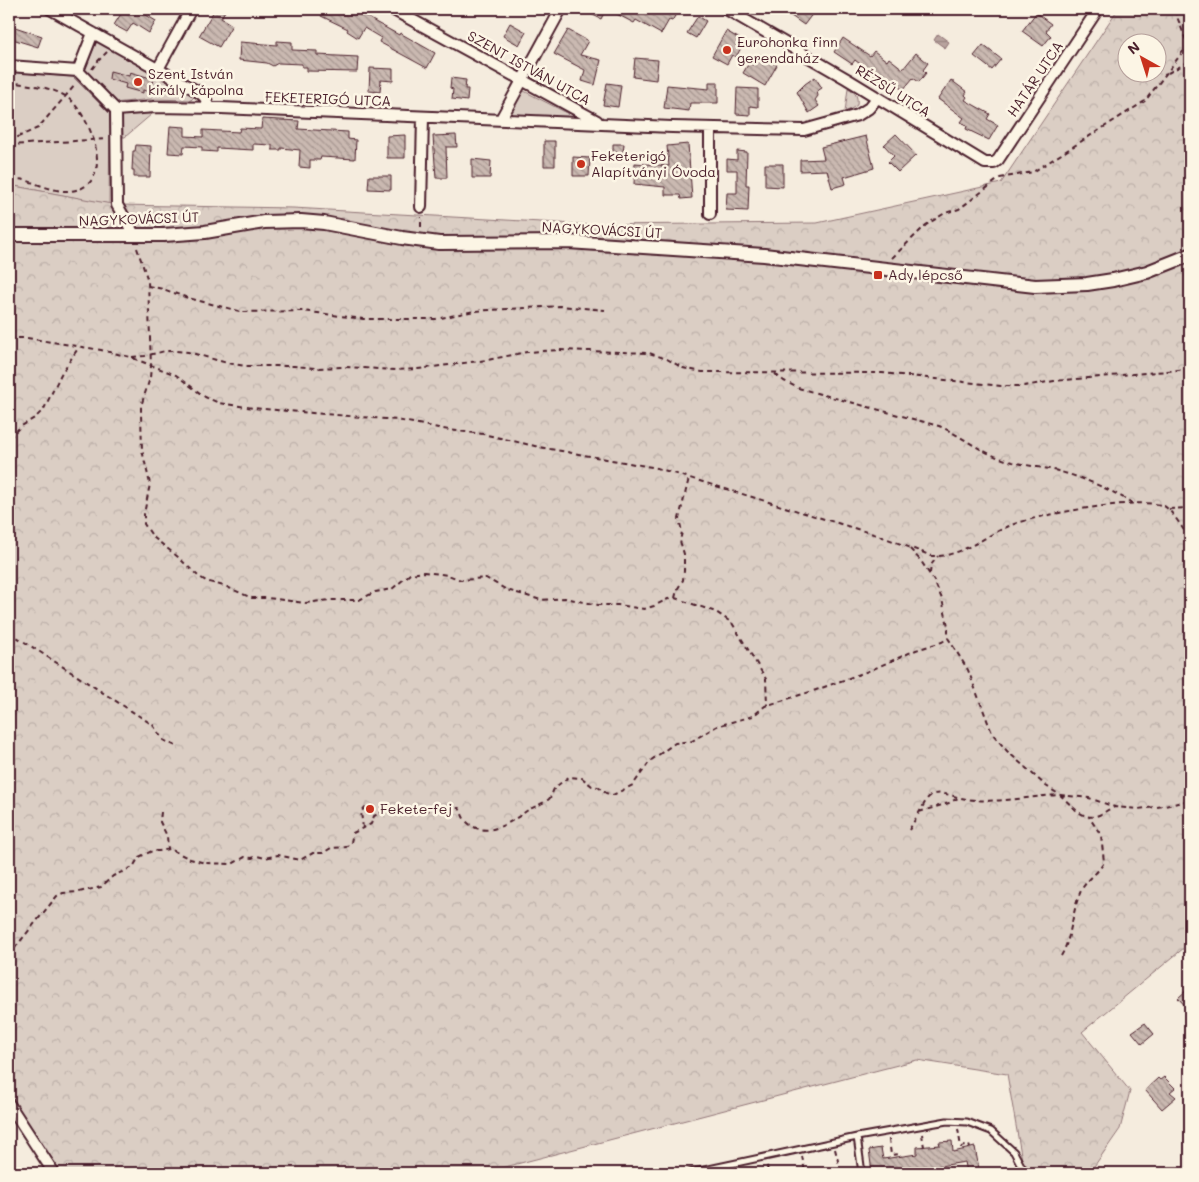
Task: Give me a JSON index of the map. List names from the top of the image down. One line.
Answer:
{"streets":{"street":["SZENT ISTVÁN UTCA","HATÁR UTCA","RÉZSŰ UTCA","FEKETERIGÓ UTCA","NAGYKOVÁCSI ÚT"]},"crossings":[["SZENT ISTVÁN UTCA","FEKETERIGÓ UTCA"],["HATÁR UTCA","RÉZSŰ UTCA"],["RÉZSŰ UTCA","FEKETERIGÓ UTCA"]],"places":{"other":["Eurohonka finn gerendaház","Szent István király kápolna","Feketerigó Alapítványi Óvoda","Fekete-fej"],"transit":["Ady lépcső"]},"north":"top left"}
